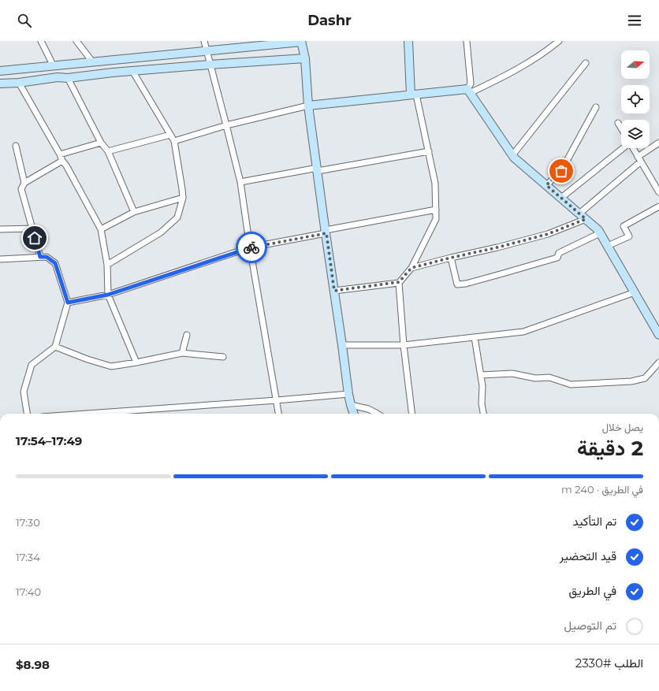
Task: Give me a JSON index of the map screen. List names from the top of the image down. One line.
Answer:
{"north":"right","page":{"header":"Dashr","heading":["2 دقيقة","يصل خلال","17:49–17:54"],"panel":["الطلب #2330","$8.98"],"bar":"في الطريق · 240 m","list":[["تم التأكيد","17:30"],["قيد التحضير","17:34"],["في الطريق","17:40"],"تم التوصيل"]}}
